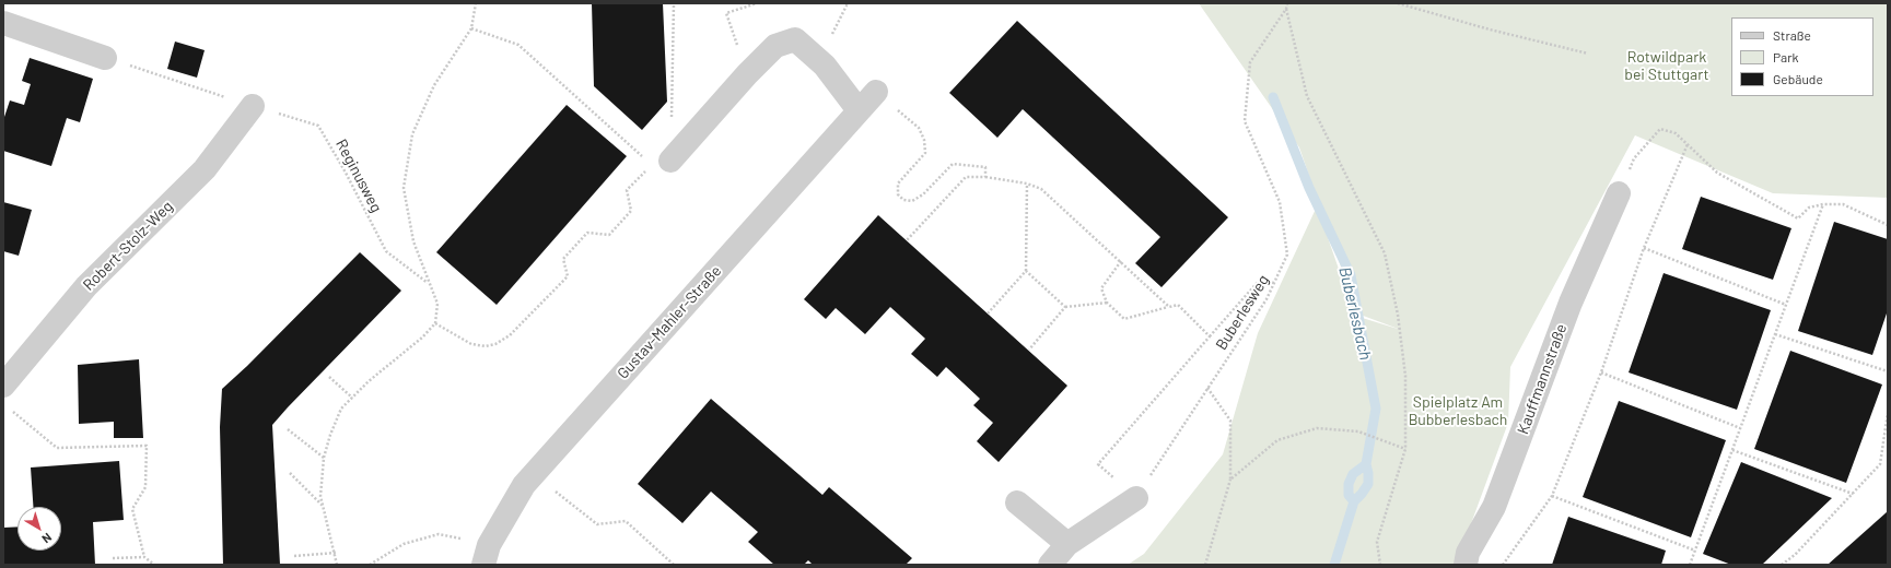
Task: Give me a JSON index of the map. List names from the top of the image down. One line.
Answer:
{"streets":{"street":["Robert-Stolz-Weg","Gustav-Mahler-Straße","Kauffmannstraße"],"path":["Reginusweg","Buberlesweg"]},"crossings":[["Reginusweg","Robert-Stolz-Weg"]],"water":["Buberlesbach"],"parks":["Rotwildpark bei Stuttgart","Spielplatz Am Bubberlesbach"],"legend":["Straße","Park","Gebäude"],"north":"bottom right"}
